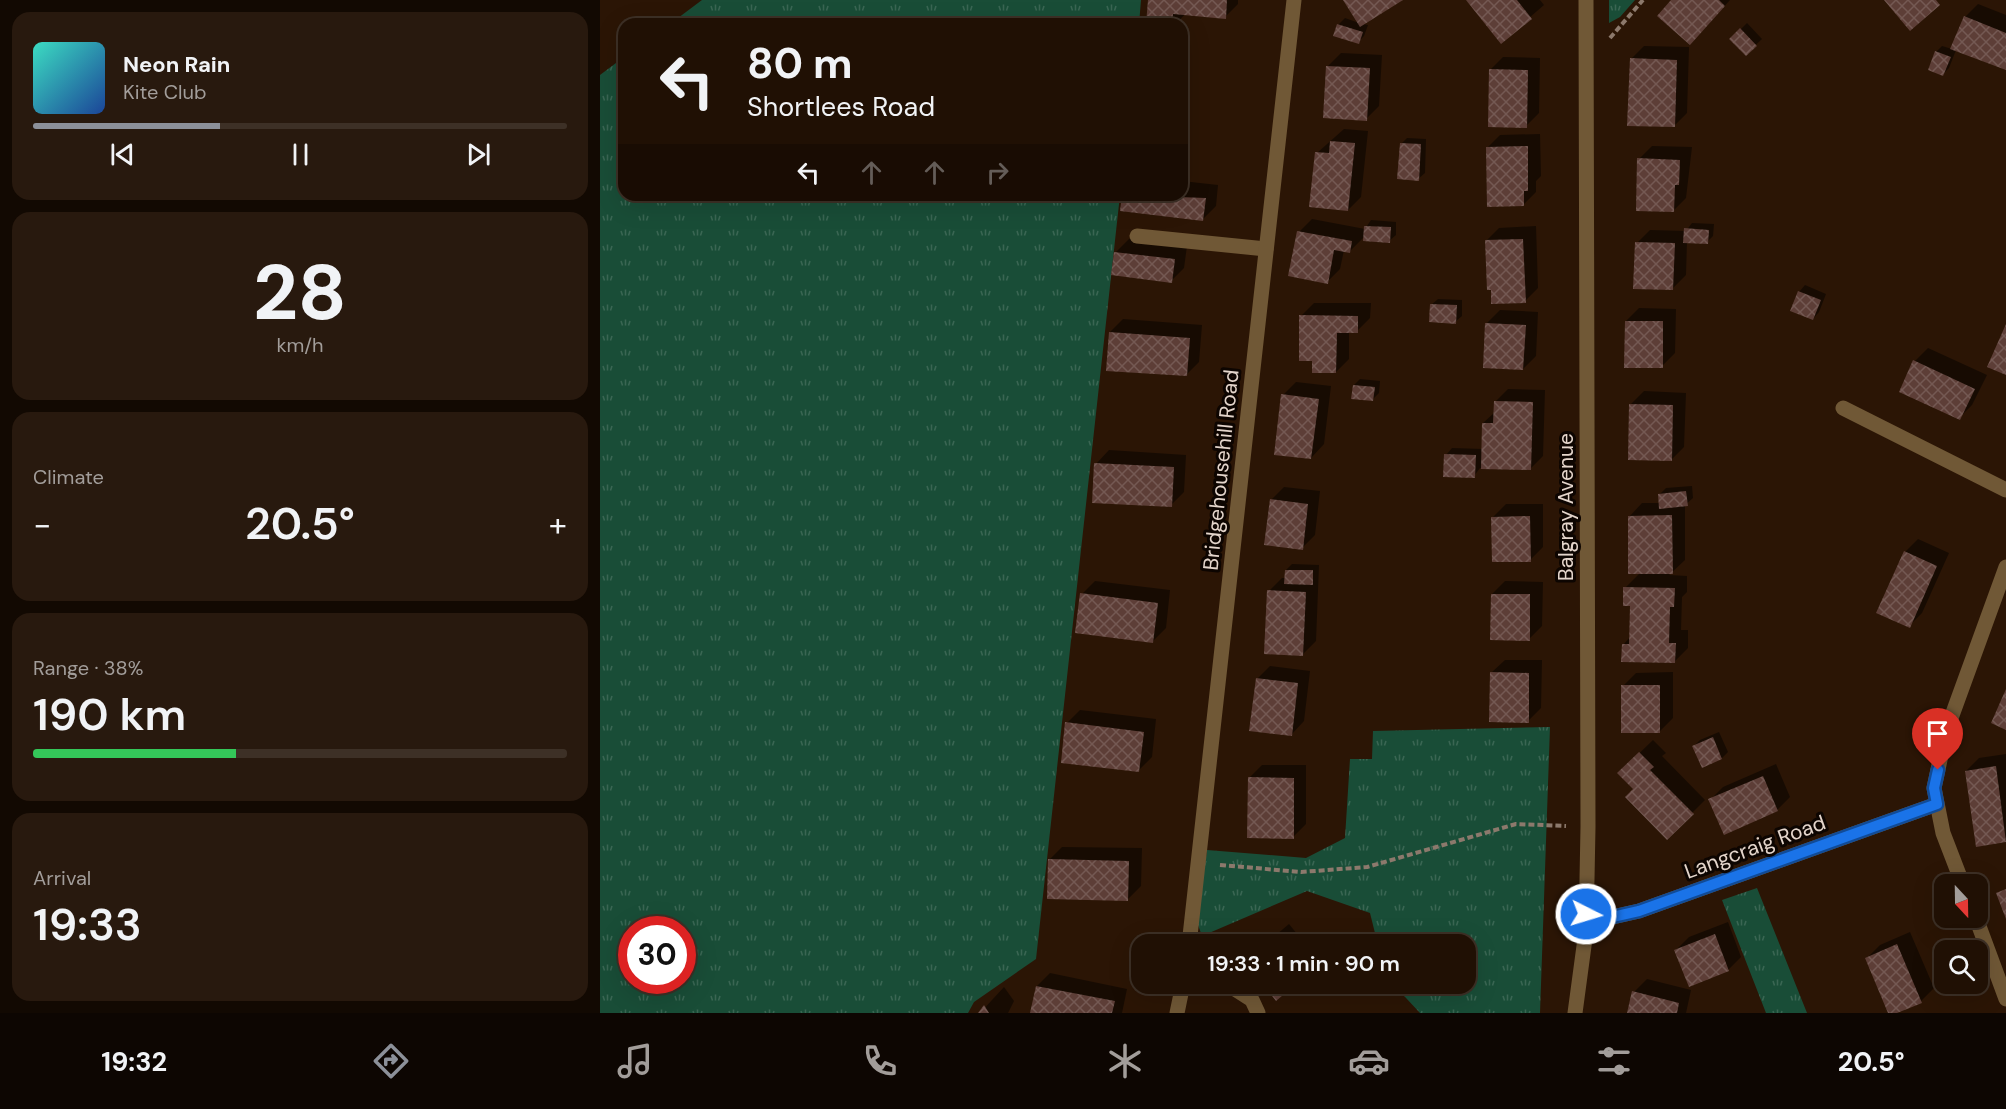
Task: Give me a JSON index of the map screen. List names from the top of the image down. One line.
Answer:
{"streets":{"street":["Bridgehousehill Road","Balgray Avenue","Langcraig Road"]},"crossings":[["Balgray Avenue","Langcraig Road"]],"north":"bottom","page":{"turn":["80 m","Shortlees Road"],"song":["Neon Rain","Kite Club"],"tile":[["28","km/h"],"Climate",["Range · 38%","190 km"],["Arrival","19:33"]],"heat":["−","20.5°","+"],"limit":"30","trip":"19:33 · 1 min · 90 m","tabs":["19:32","20.5°"]}}
